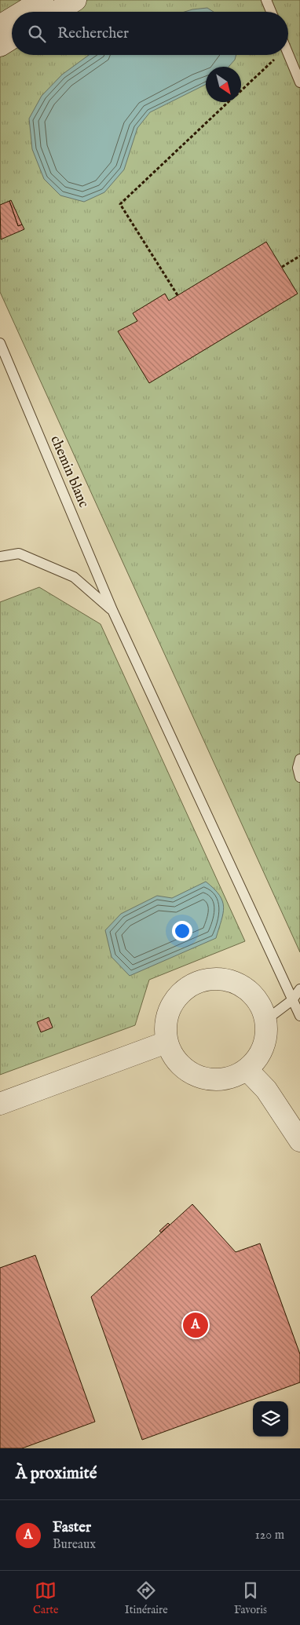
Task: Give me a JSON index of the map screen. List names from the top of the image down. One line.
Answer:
{"streets":{"lane":["chemin blanc"]},"north":"bottom right","page":{"search":"Rechercher","pins":"A","heading":"À proximité","list":[{"mark":"A","name":"Faster","note":"Bureaux","value":"120 m"}],"nav":["Carte","Itinéraire","Favoris"]}}
